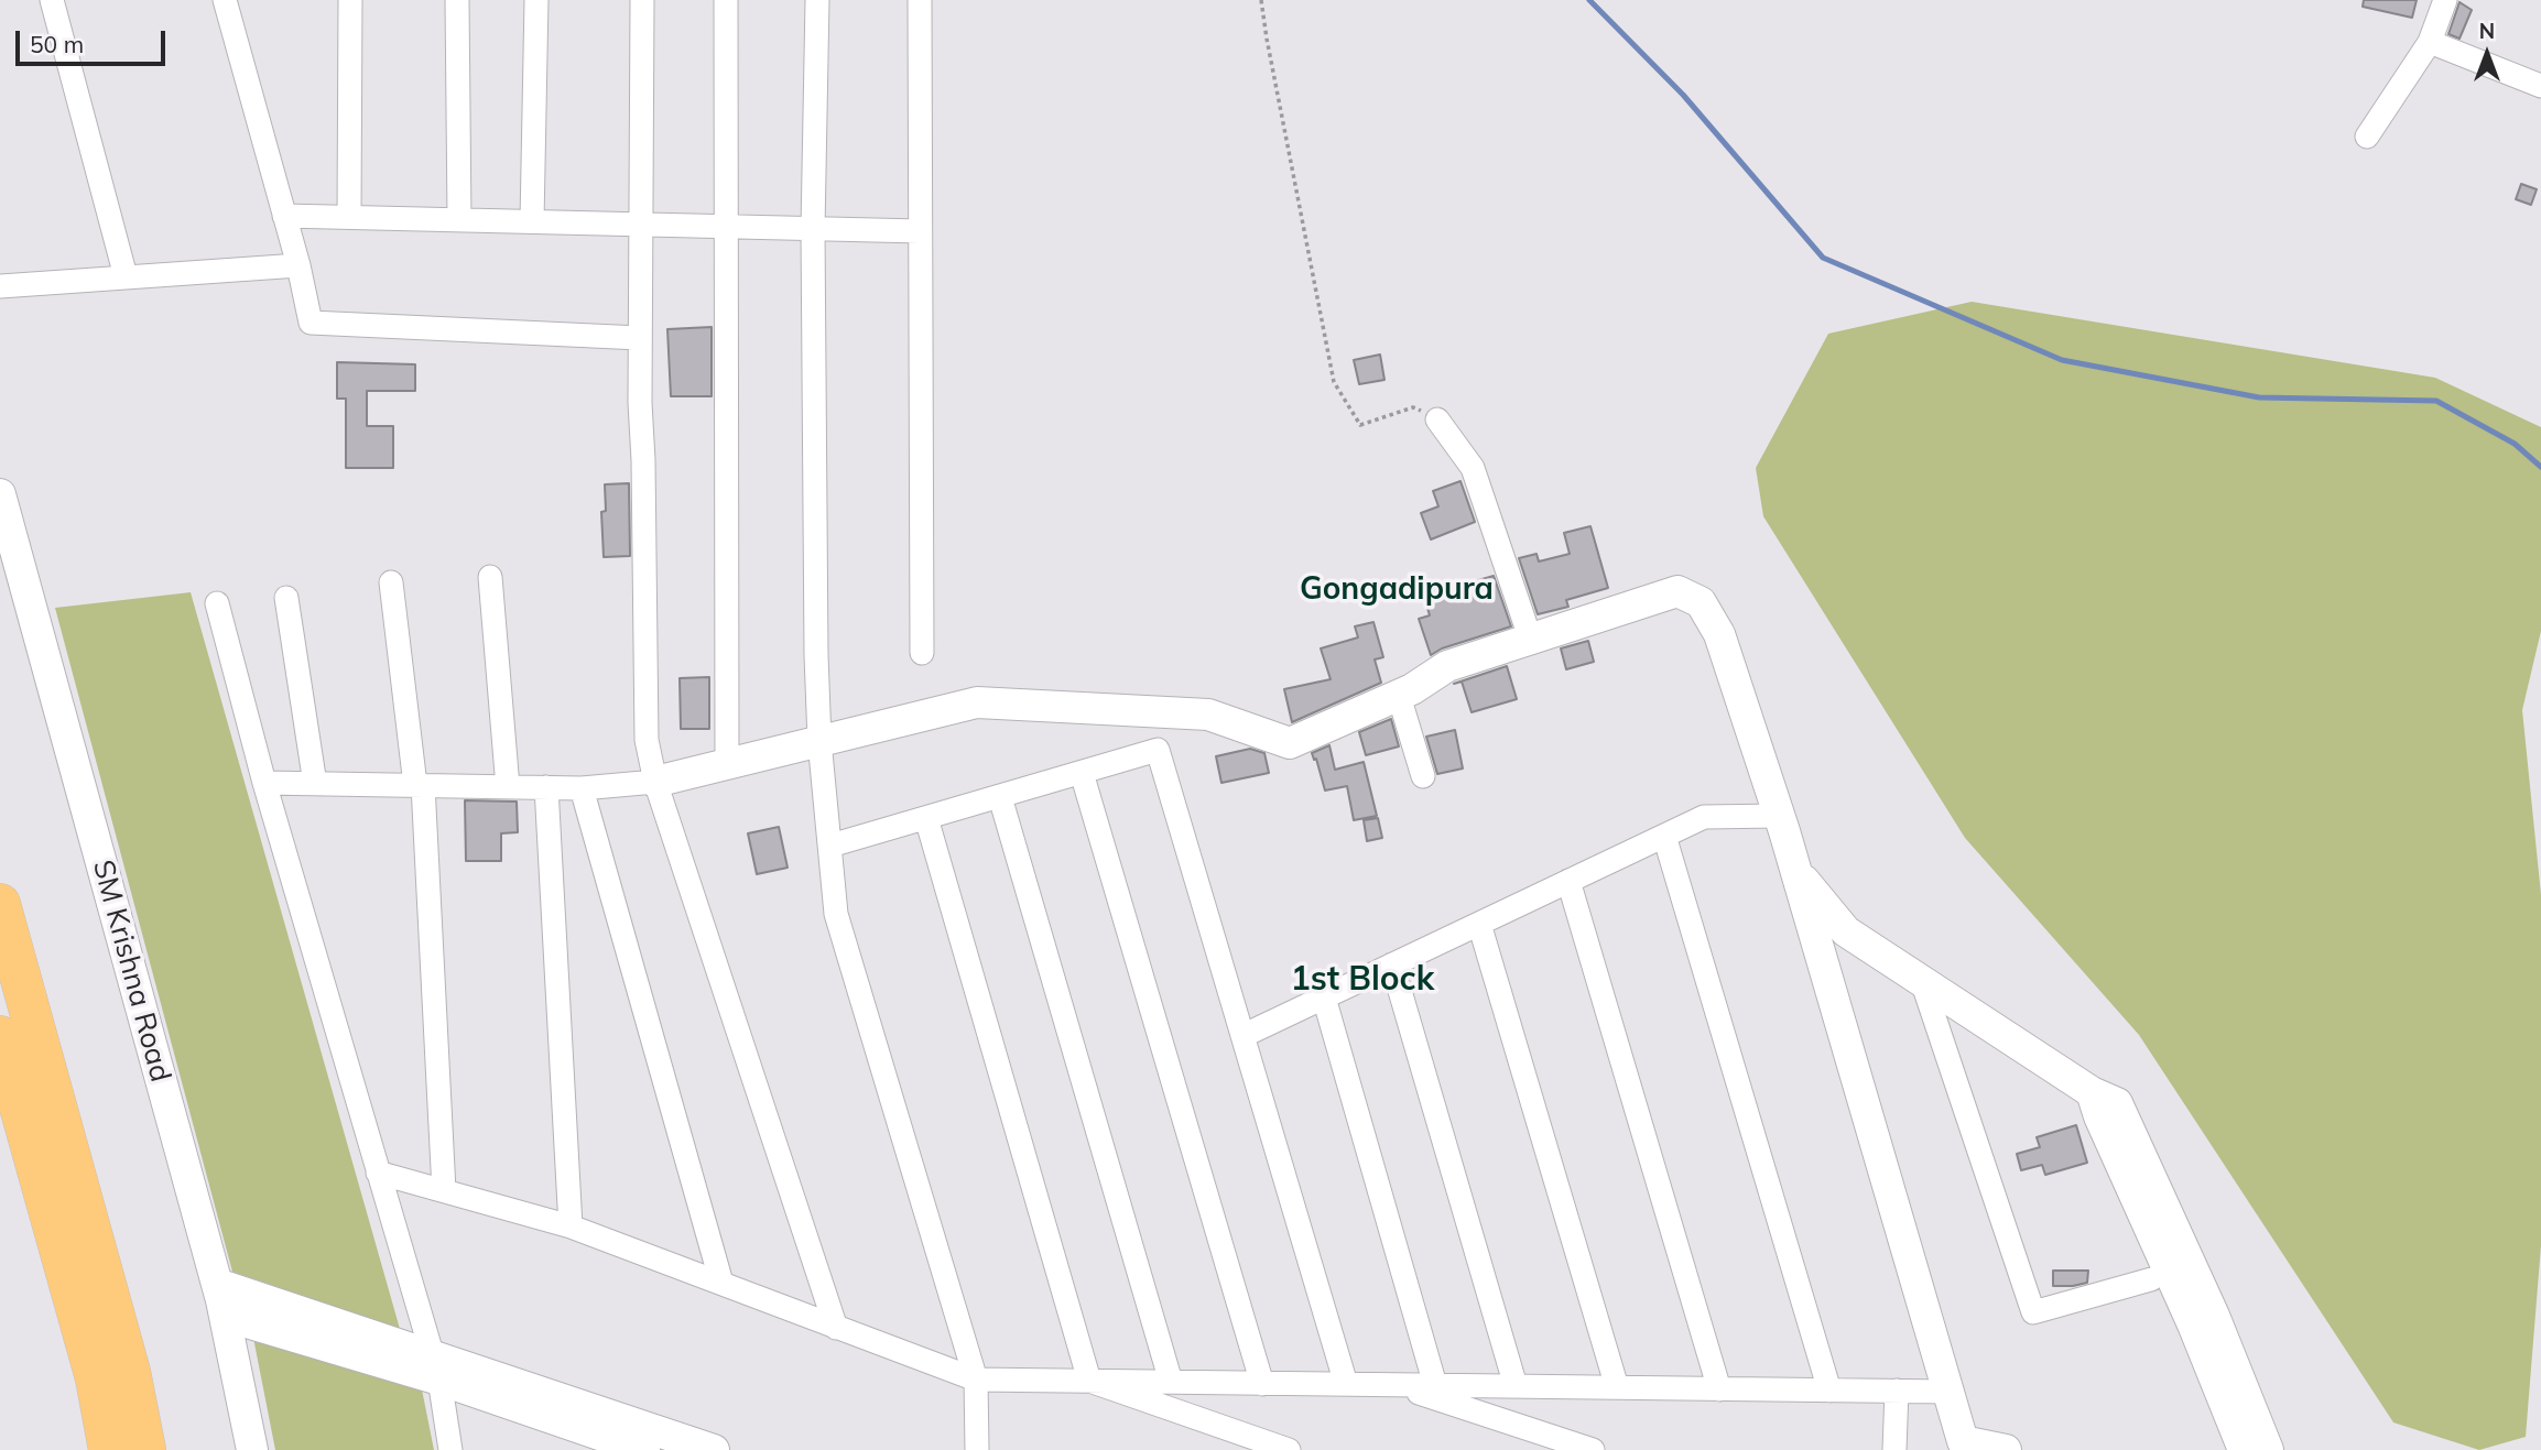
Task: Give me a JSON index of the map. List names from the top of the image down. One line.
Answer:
{"streets":{"street":["SM Krishna Road"]},"districts":["Gongadipura","1st Block"],"scale_bar":"50 m","north":"top"}
